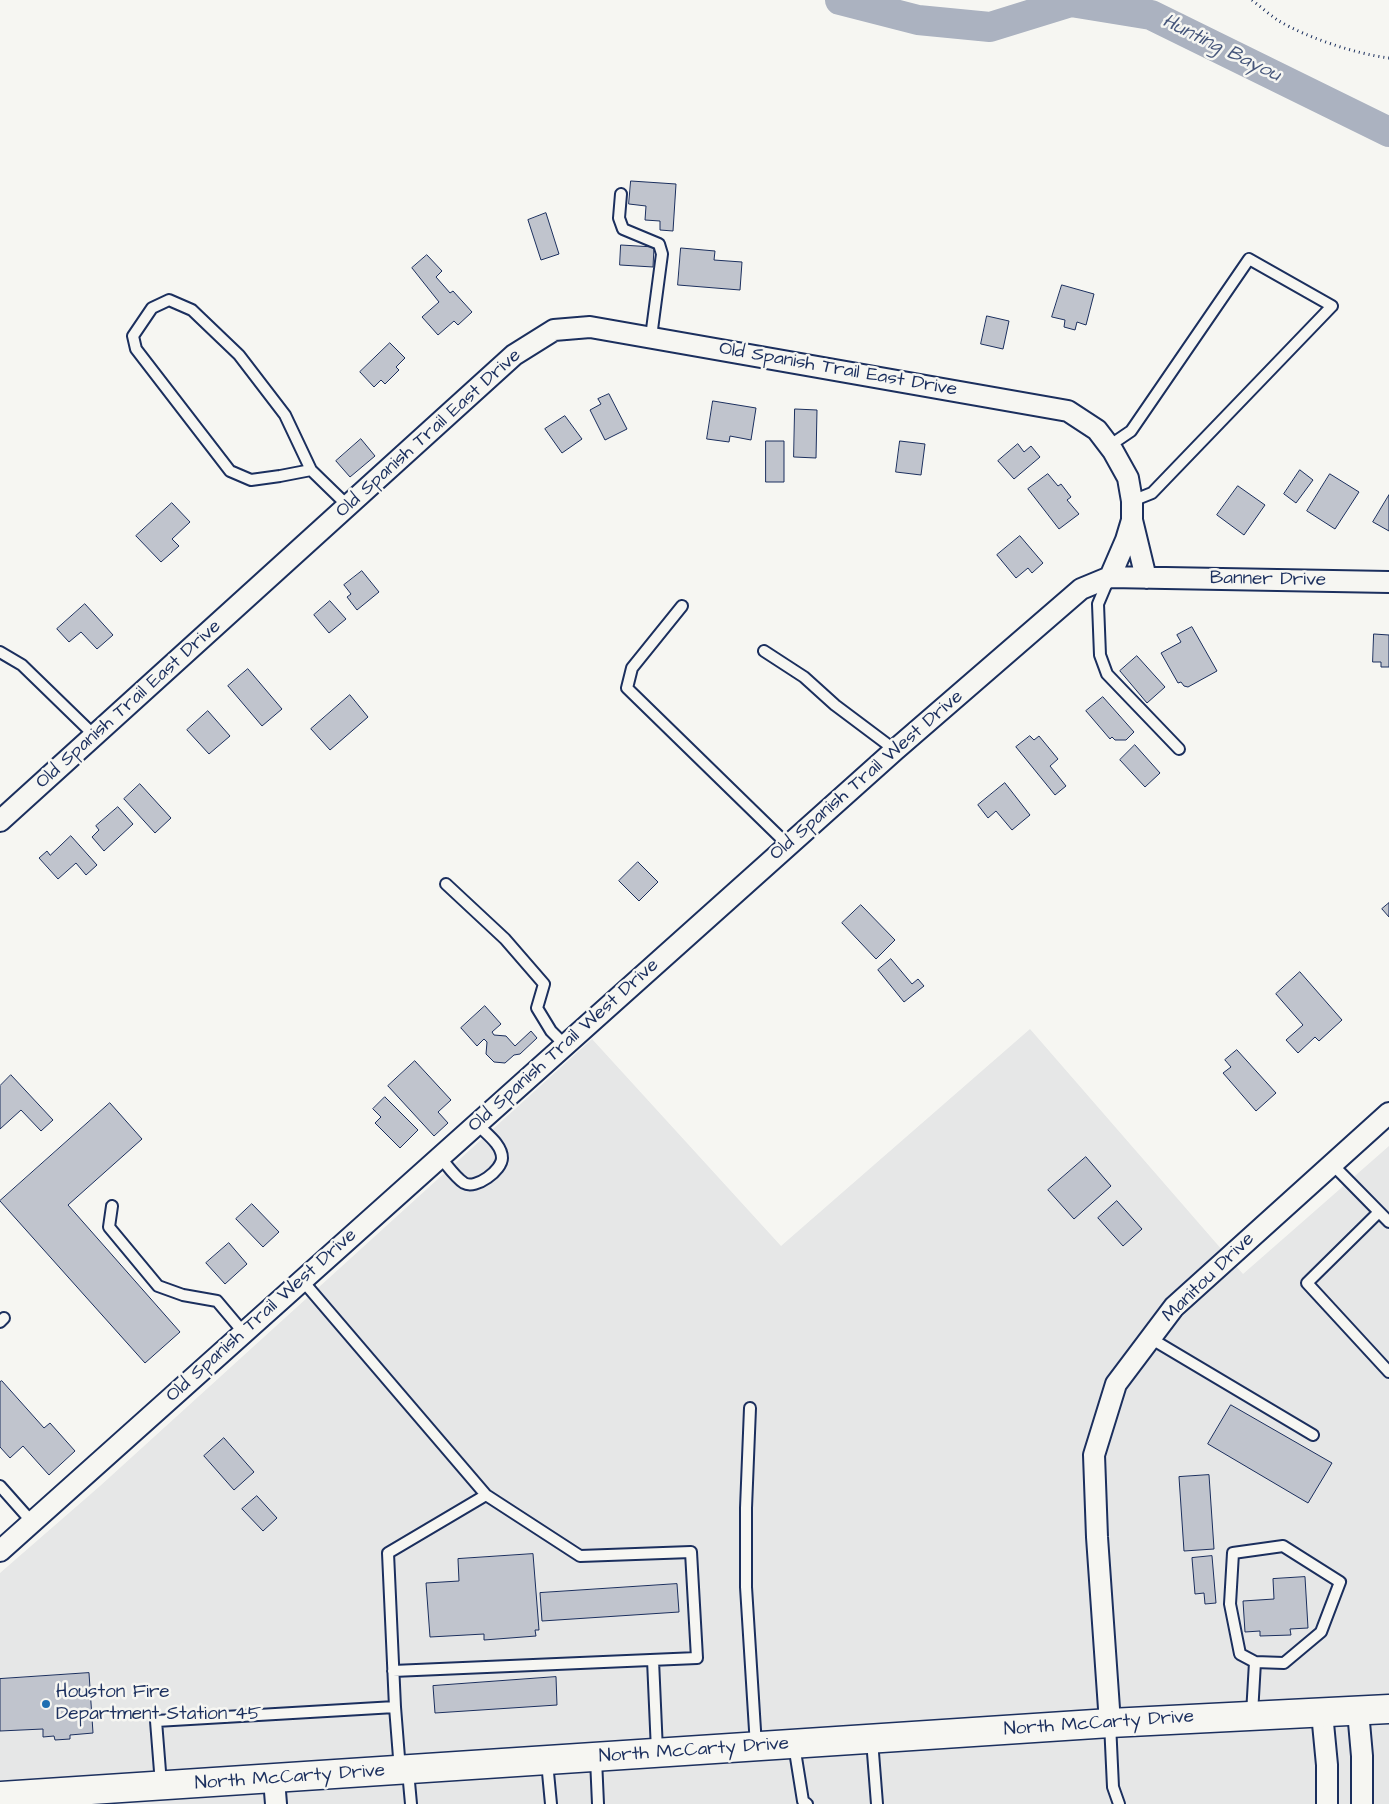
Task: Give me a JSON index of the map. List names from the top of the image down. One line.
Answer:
{"streets":{"main road":["North McCarty Drive"],"street":["Old Spanish Trail East Drive","Banner Drive","Old Spanish Trail West Drive","Manitou Drive"]},"crossings":[["Old Spanish Trail East Drive","Banner Drive"],["Old Spanish Trail East Drive","Old Spanish Trail West Drive"],["Banner Drive","Old Spanish Trail West Drive"],["Manitou Drive","North McCarty Drive"]],"water":["Hunting Bayou"],"places":["Houston Fire Department Station 45"]}
